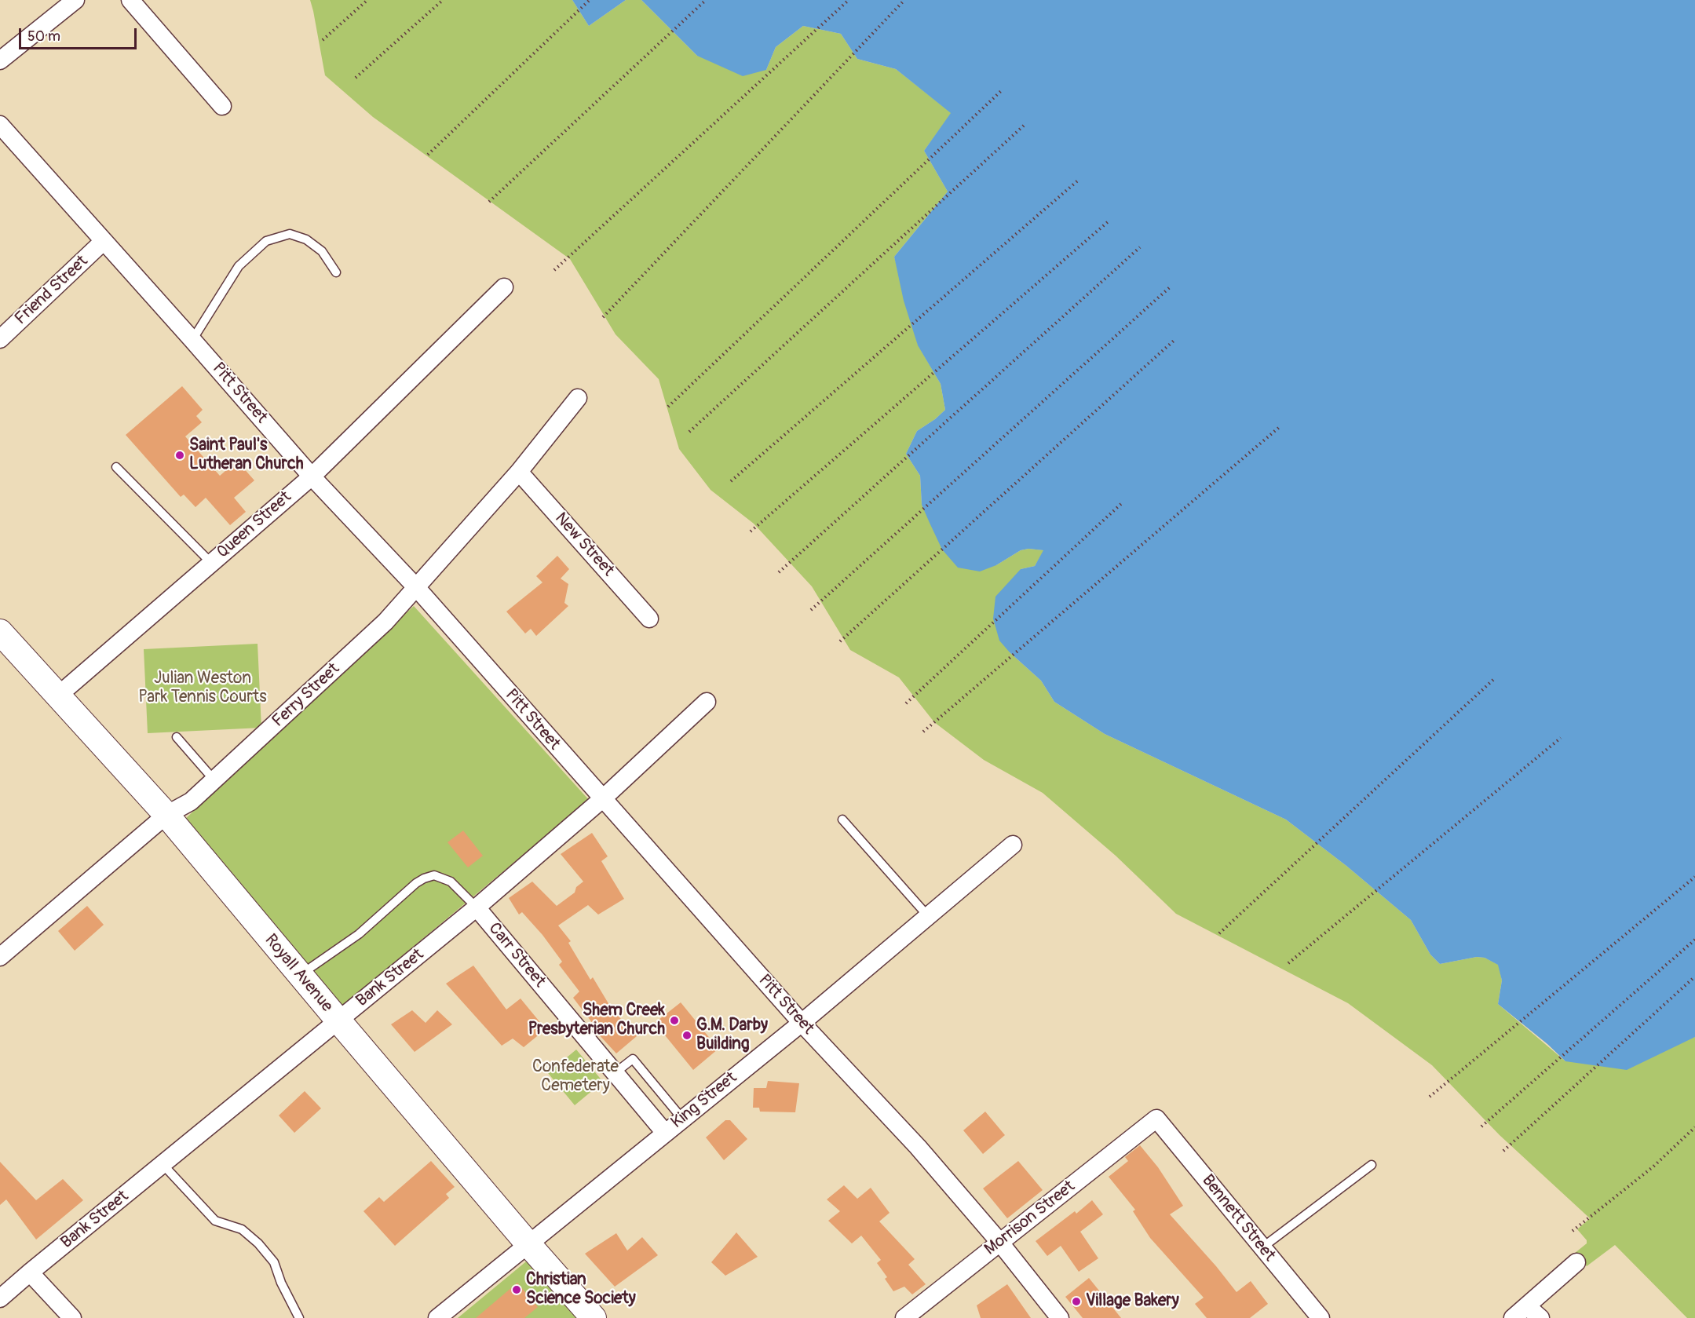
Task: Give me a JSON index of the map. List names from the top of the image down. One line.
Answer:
{"streets":{"street":["Friend Street","Pitt Street","Queen Street","New Street","Ferry Street","Carr Street","Royall Avenue","Bank Street","King Street","Morrison Street","Bennett Street"]},"crossings":[["Friend Street","Pitt Street"],["Pitt Street","Queen Street"],["Pitt Street","Ferry Street"],["Pitt Street","Bank Street"],["Pitt Street","King Street"],["Pitt Street","Morrison Street"],["Queen Street","Royall Avenue"],["New Street","Ferry Street"],["Ferry Street","Royall Avenue"],["Carr Street","Bank Street"],["Carr Street","King Street"],["Royall Avenue","Bank Street"],["Royall Avenue","King Street"],["Morrison Street","Bennett Street"]],"parks":["Julian Weston Park Tennis Courts","Confederate Cemetery"],"places":["Saint Paul's Lutheran Church","Shem Creek Presbyterian Church","G.M. Darby Building","Christian Science Society","Village Bakery"],"scale_bar":"50 m"}
